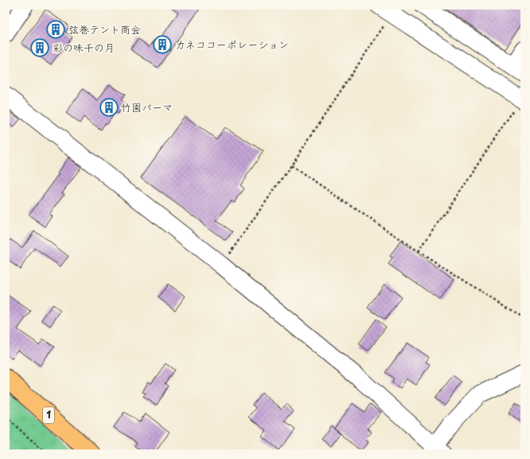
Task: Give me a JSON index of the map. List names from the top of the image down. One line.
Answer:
{"streets":{"main road":["1"]},"places":{"building":["弦巻テント商会","カネココーポレーション","彩の味千の月","竹園パーマ"]}}
